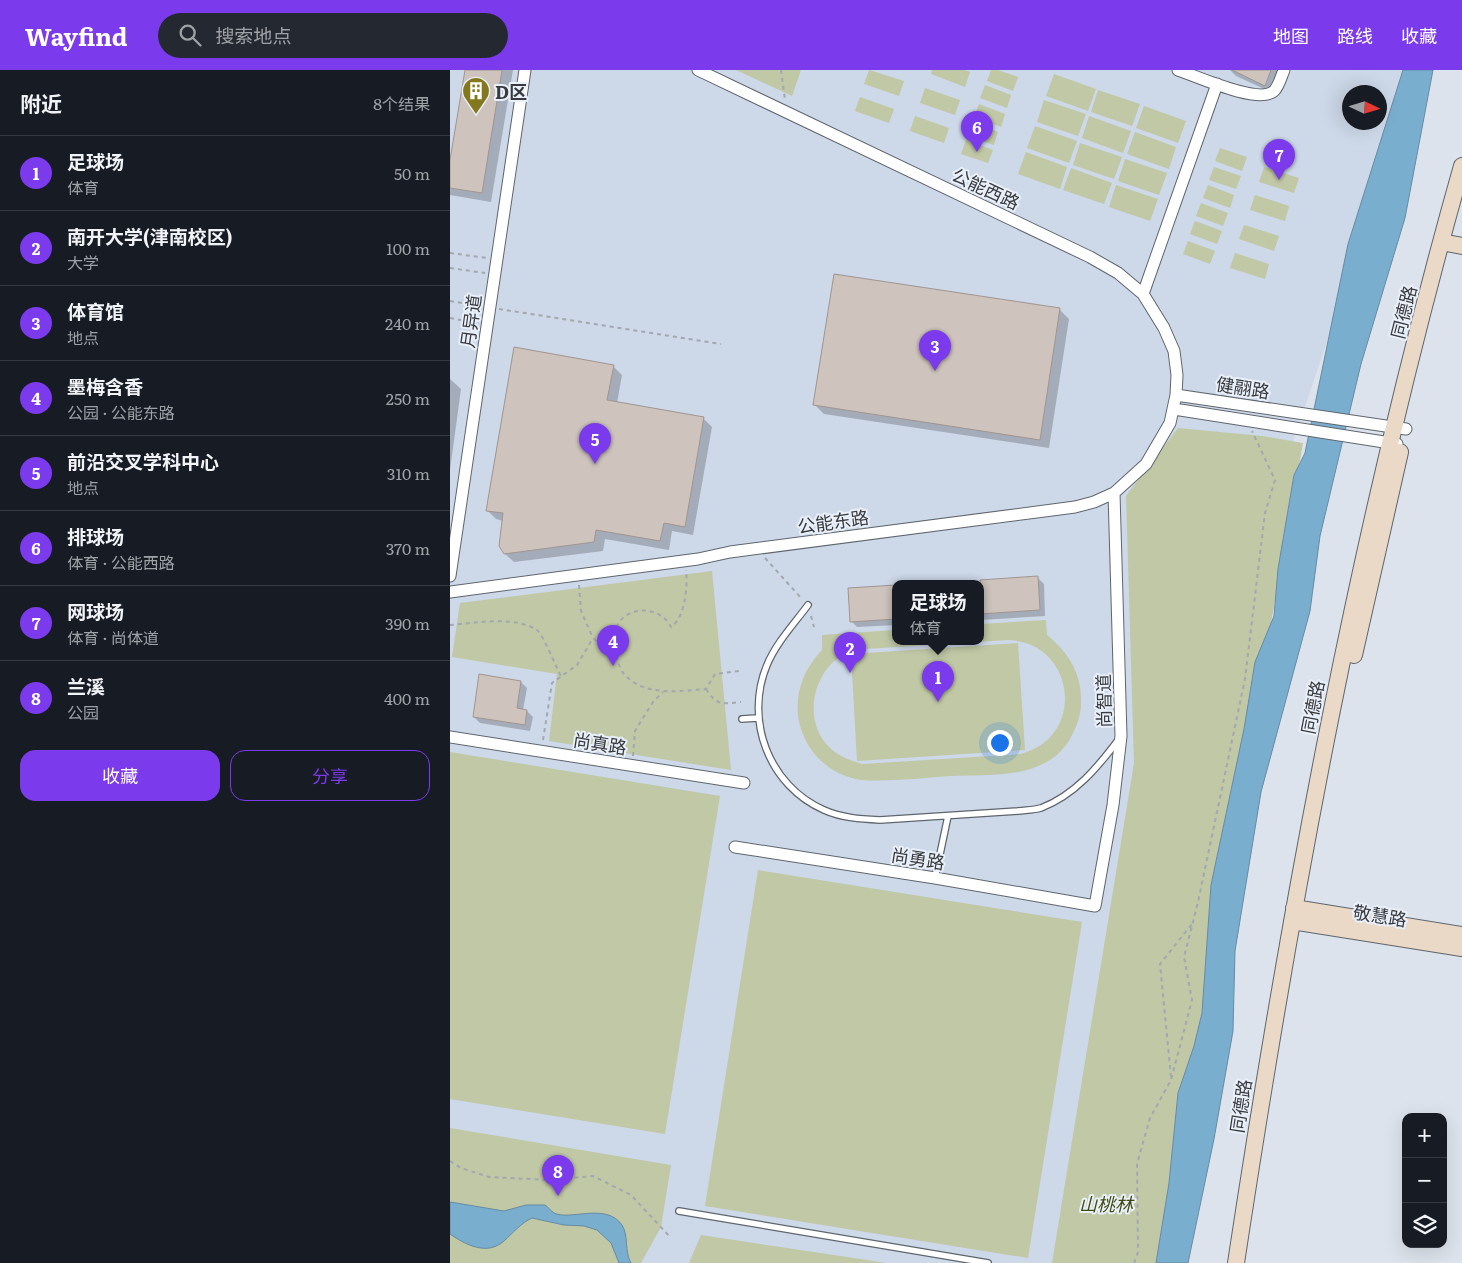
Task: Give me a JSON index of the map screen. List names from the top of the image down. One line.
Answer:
{"streets":{"main road":["同德路","敬慧路"],"street":["公能西路","月异道","健翮路","公能东路","尚智道","尚真路","尚勇路"]},"crossings":[["公能西路","健翮路"],["公能西路","公能东路"],["同德路","健翮路"],["同德路","敬慧路"],["健翮路","公能东路"],["公能东路","尚智道"],["尚智道","尚勇路"]],"parks":["山桃林"],"places":{"building":["D区"]},"north":"right","page":{"header":"Wayfind","search":"搜索地点","nav":["地图","路线","收藏"],"heading":["附近","8个结果"],"pins":["6","7","3","5","4","2","1","8"],"list":[{"mark":"1","name":"足球场","note":"体育","value":"50 m"},{"mark":"2","name":"南开大学(津南校区)","note":"大学","value":"100 m"},{"mark":"3","name":"体育馆","note":"地点","value":"240 m"},{"mark":"4","name":"墨梅含香","note":"公园 · 公能东路","value":"250 m"},{"mark":"5","name":"前沿交叉学科中心","note":"地点","value":"310 m"},{"mark":"6","name":"排球场","note":"体育 · 公能西路","value":"370 m"},{"mark":"7","name":"网球场","note":"体育 · 尚体道","value":"390 m"},{"mark":"8","name":"兰溪","note":"公园","value":"400 m"}],"popup":["足球场","体育"],"buttons":["收藏","分享"],"map_buttons":["+","−"]}}
